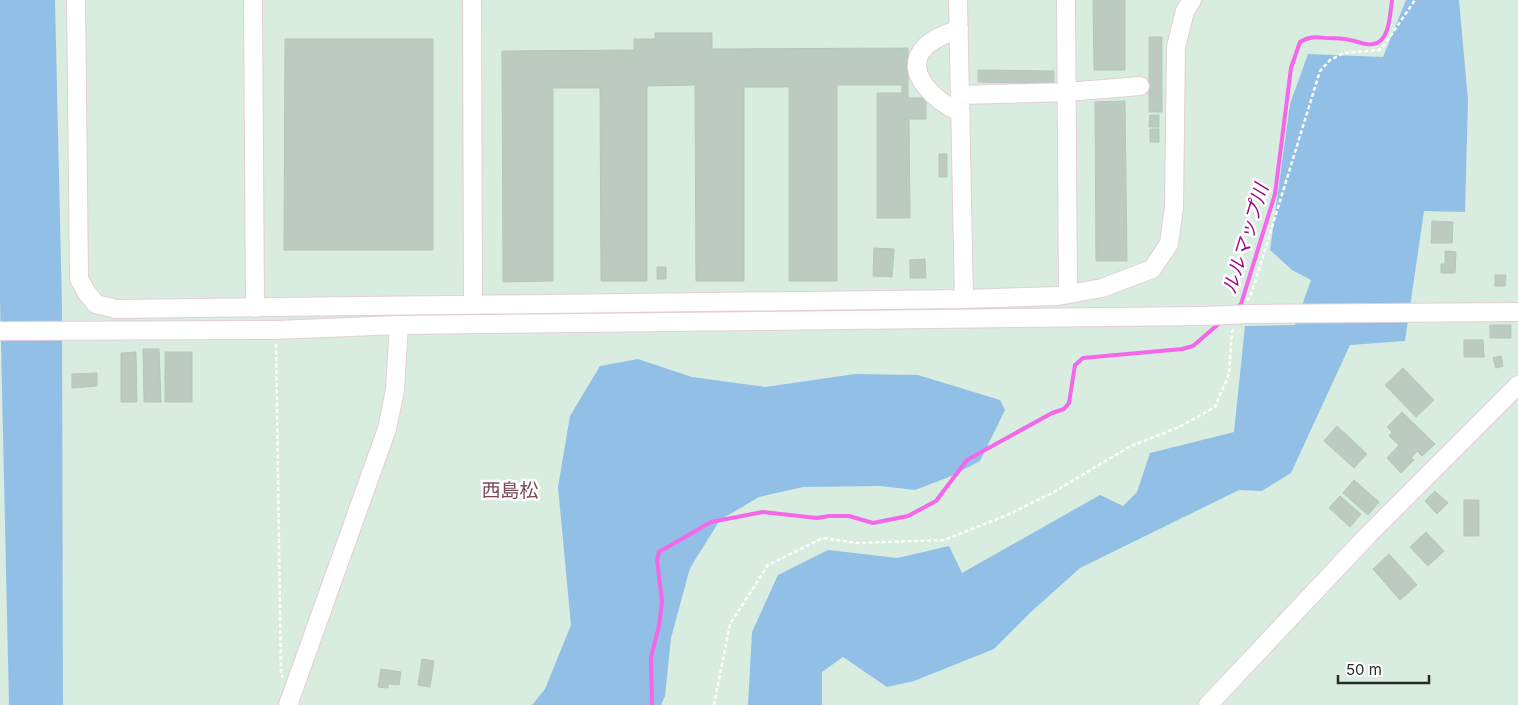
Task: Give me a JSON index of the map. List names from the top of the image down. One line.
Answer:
{"districts":["西島松"],"water":["ルルマップ川"],"scale_bar":"50 m"}
